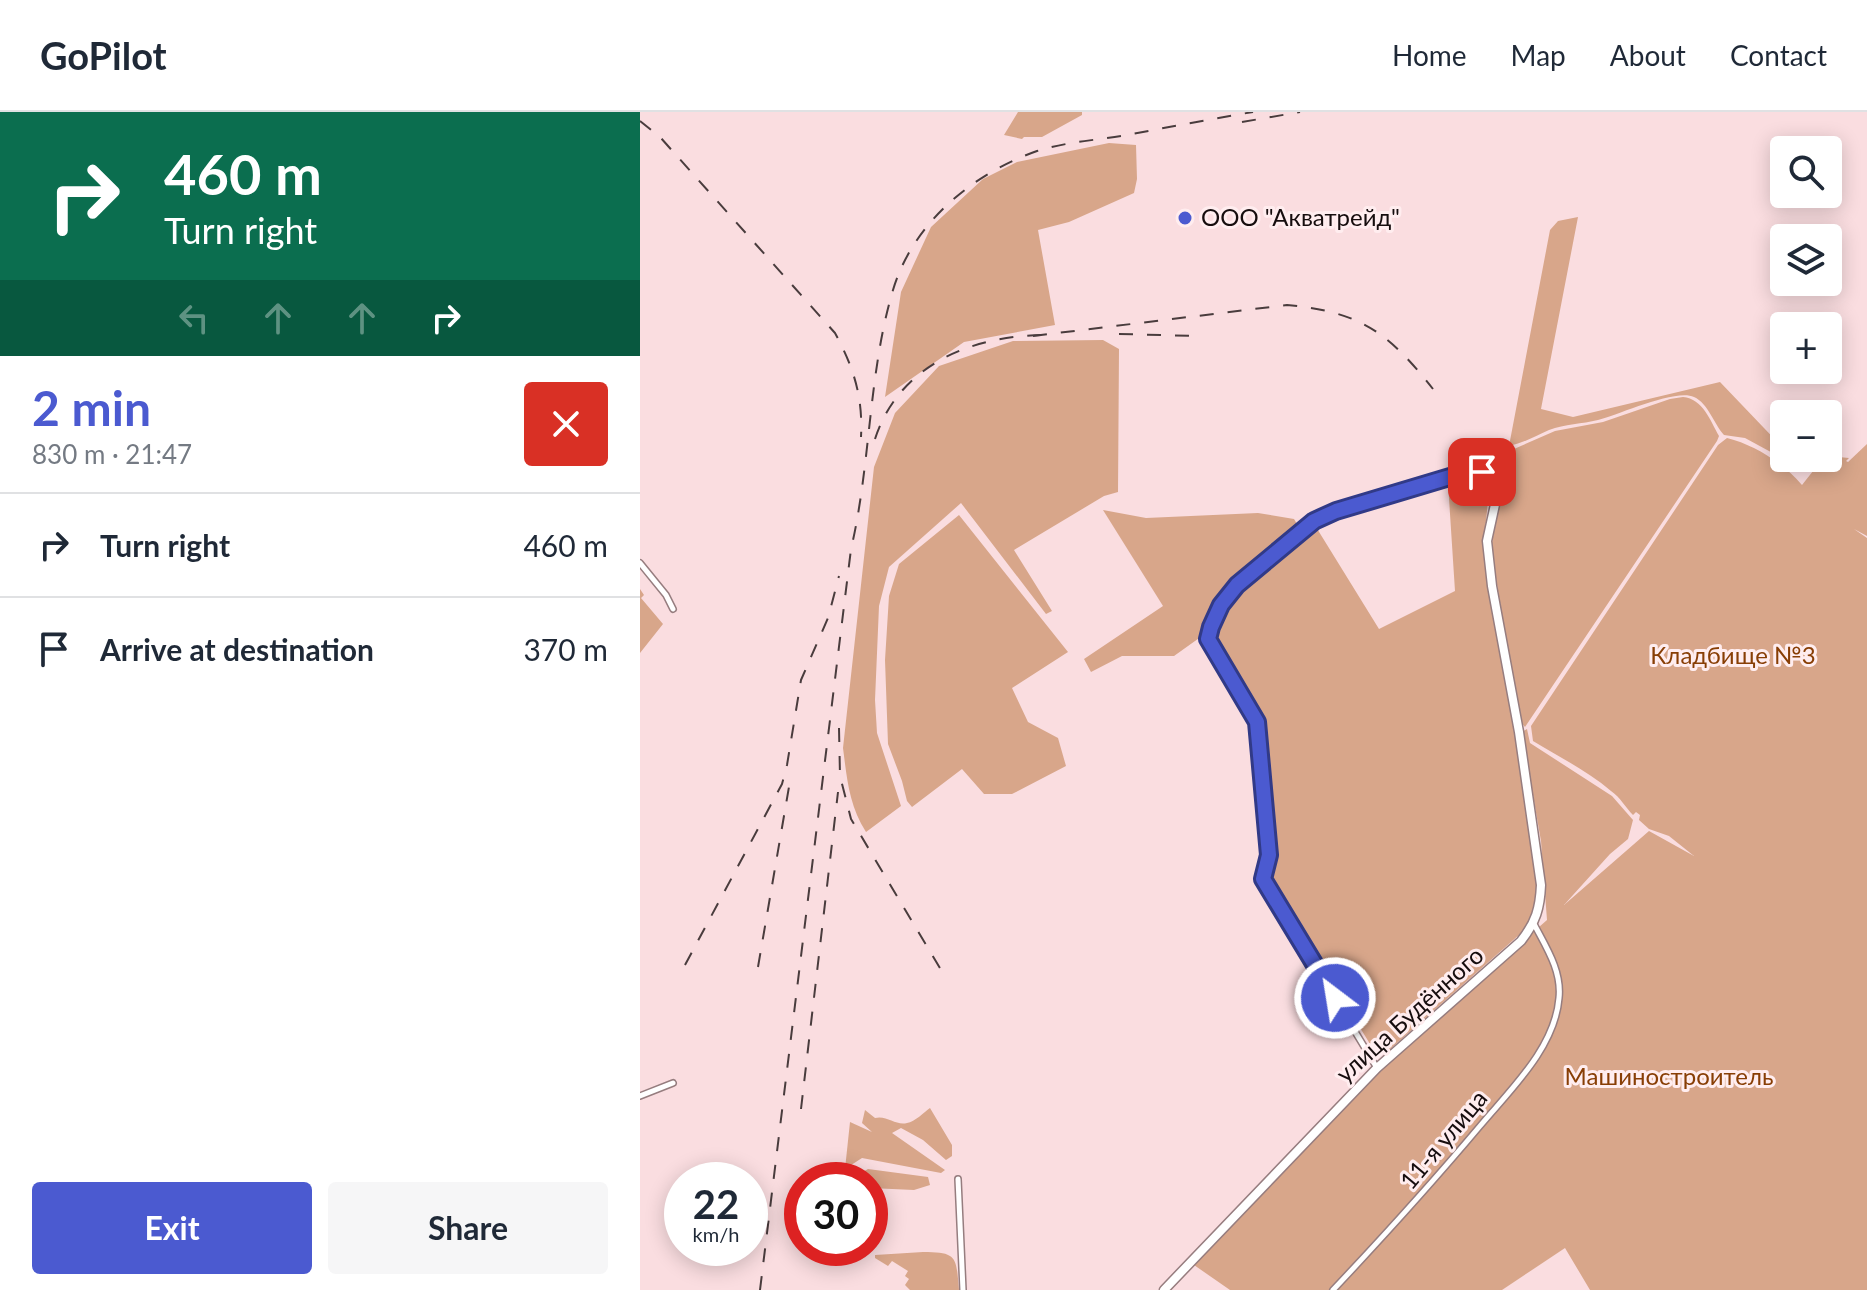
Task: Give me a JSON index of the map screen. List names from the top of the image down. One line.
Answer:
{"streets":{"main road":["улица Будённого"],"street":["11-я улица"]},"crossings":[["улица Будённого","11-я улица"]],"parks":["Кладбище №3","Машиностроитель"],"places":["ООО \"Акватрейд\""],"page":{"header":"GoPilot","nav":["Home","Map","About","Contact"],"turn":["460 m","Turn right"],"map_buttons":["+","−"],"heading":["2 min","830 m · 21:47"],"list":[{"name":"Turn right","value":"460 m"},{"name":"Arrive at destination","value":"370 m"}],"speed":"22 km/h","limit":"30","buttons":["Exit","Share"]}}
